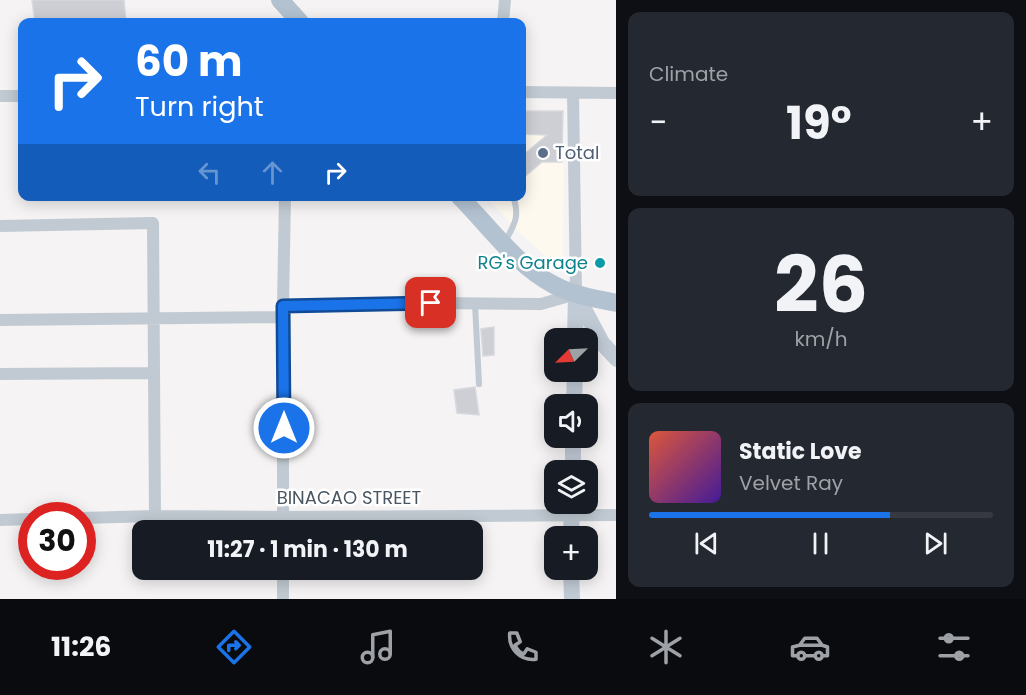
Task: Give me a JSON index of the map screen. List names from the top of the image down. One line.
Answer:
{"streets":{"street":["BINACAO STREET"]},"places":["Total","RG's Garage"],"north":"bottom left","page":{"tile":["Climate",["26","km/h"]],"turn":["60 m","Turn right"],"heat":["−","19°","+"],"map_buttons":"+","song":["Static Love","Velvet Ray"],"limit":"30","trip":"11:27 · 1 min · 130 m","tabs":"11:26"}}
